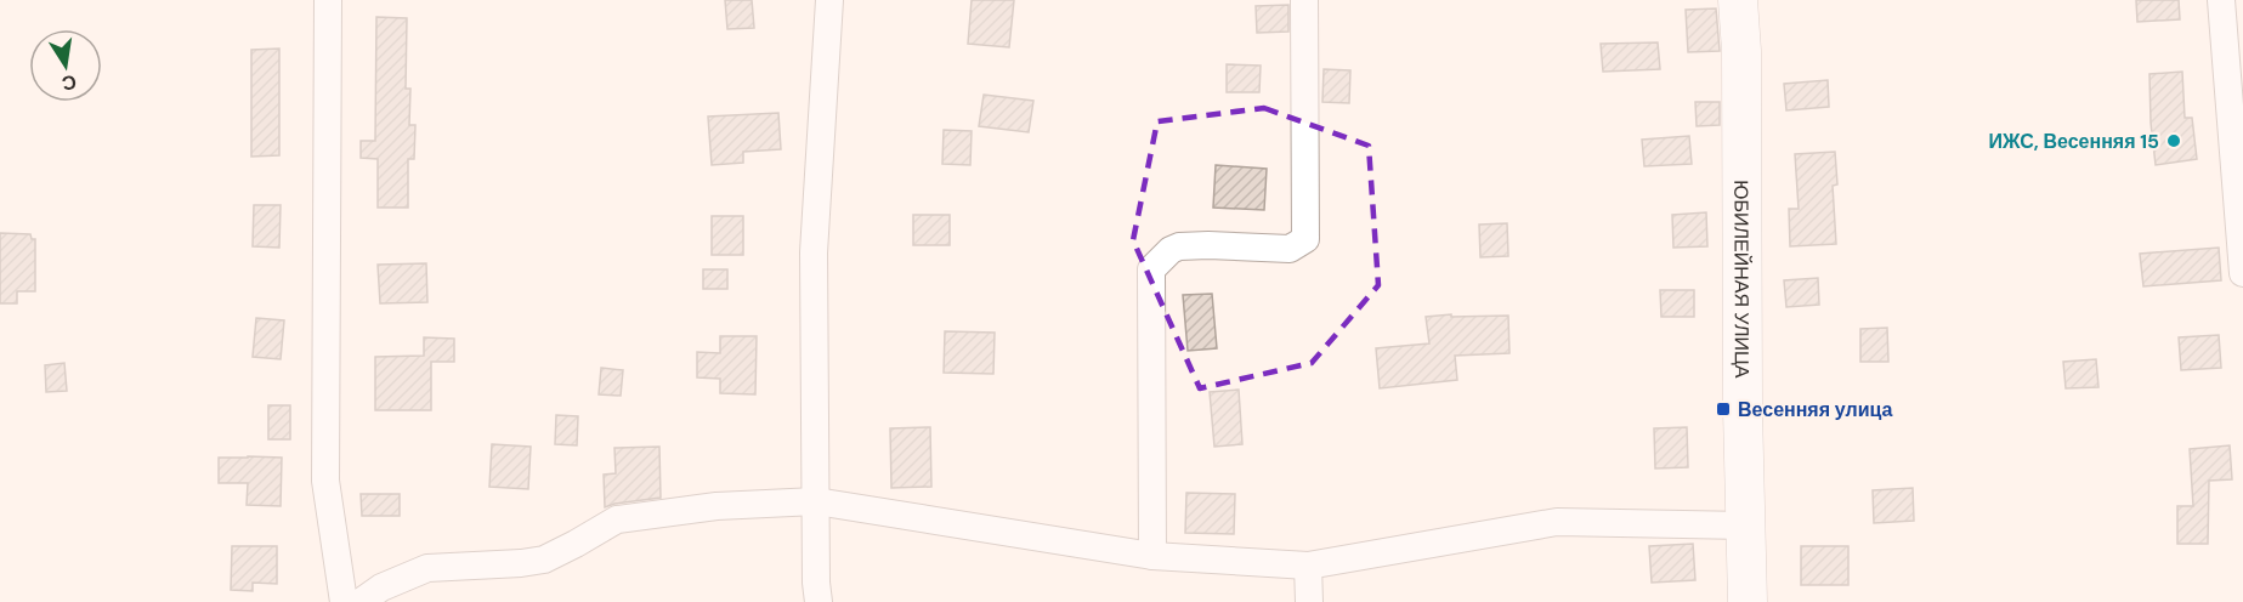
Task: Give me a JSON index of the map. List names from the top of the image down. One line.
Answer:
{"streets":{"street":["ЮБИЛЕЙНАЯ УЛИЦА"]},"places":{"other":["ИЖС, Весенняя 15"],"transit":["Весенняя улица"]},"north":"bottom"}
